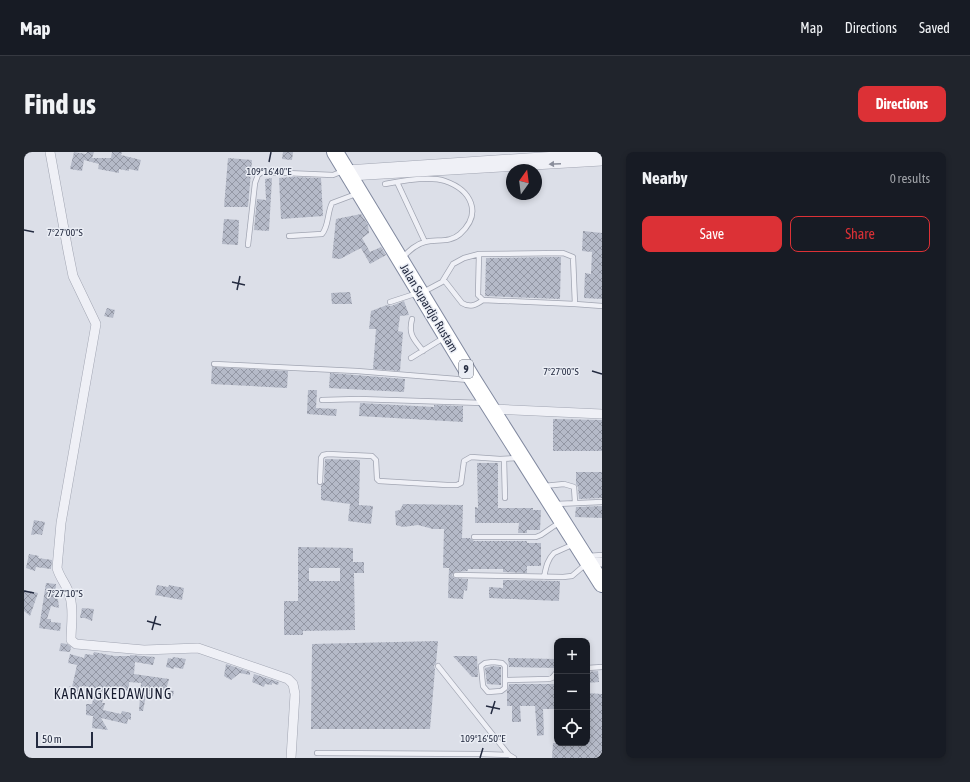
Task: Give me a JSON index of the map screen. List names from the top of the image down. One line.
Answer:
{"streets":{"highway":["Jalan Supardjo Rustam","9"]},"districts":["KARANGKEDAWUNG"],"scale_bar":"50 m","north":"top","page":{"header":"Map","nav":["Map","Directions","Saved"],"buttons":["Directions",["Save","Share"]],"title":"Find us","heading":["Nearby","0 results"],"map_buttons":["+","−"],"scale":"50 m"},"coordinates":["109°16'40\"E","7°27'00\"S","7°27'10\"S","109°16'50\"E"]}
